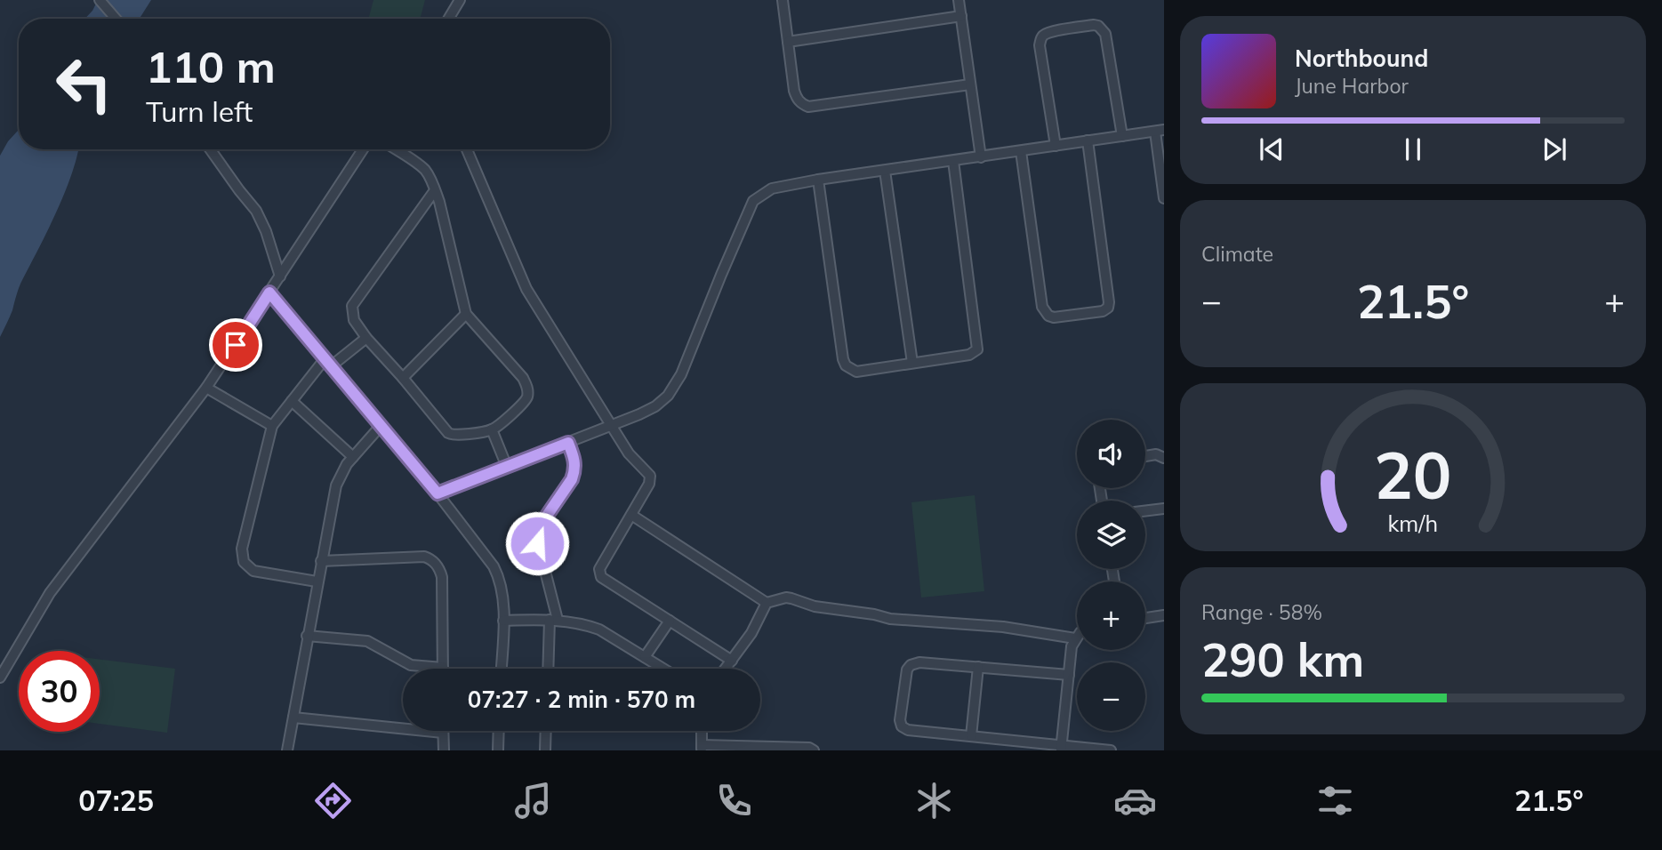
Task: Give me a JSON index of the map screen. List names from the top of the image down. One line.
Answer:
{"page":{"turn":["110 m","Turn left"],"song":["Northbound","June Harbor"],"tile":["Climate",["Range · 58%","290 km"]],"heat":["−","21.5°","+"],"map_buttons":["+","−"],"limit":"30","trip":"07:27 · 2 min · 570 m","tabs":["07:25","21.5°"],"gauge":["20","km/h"]}}
